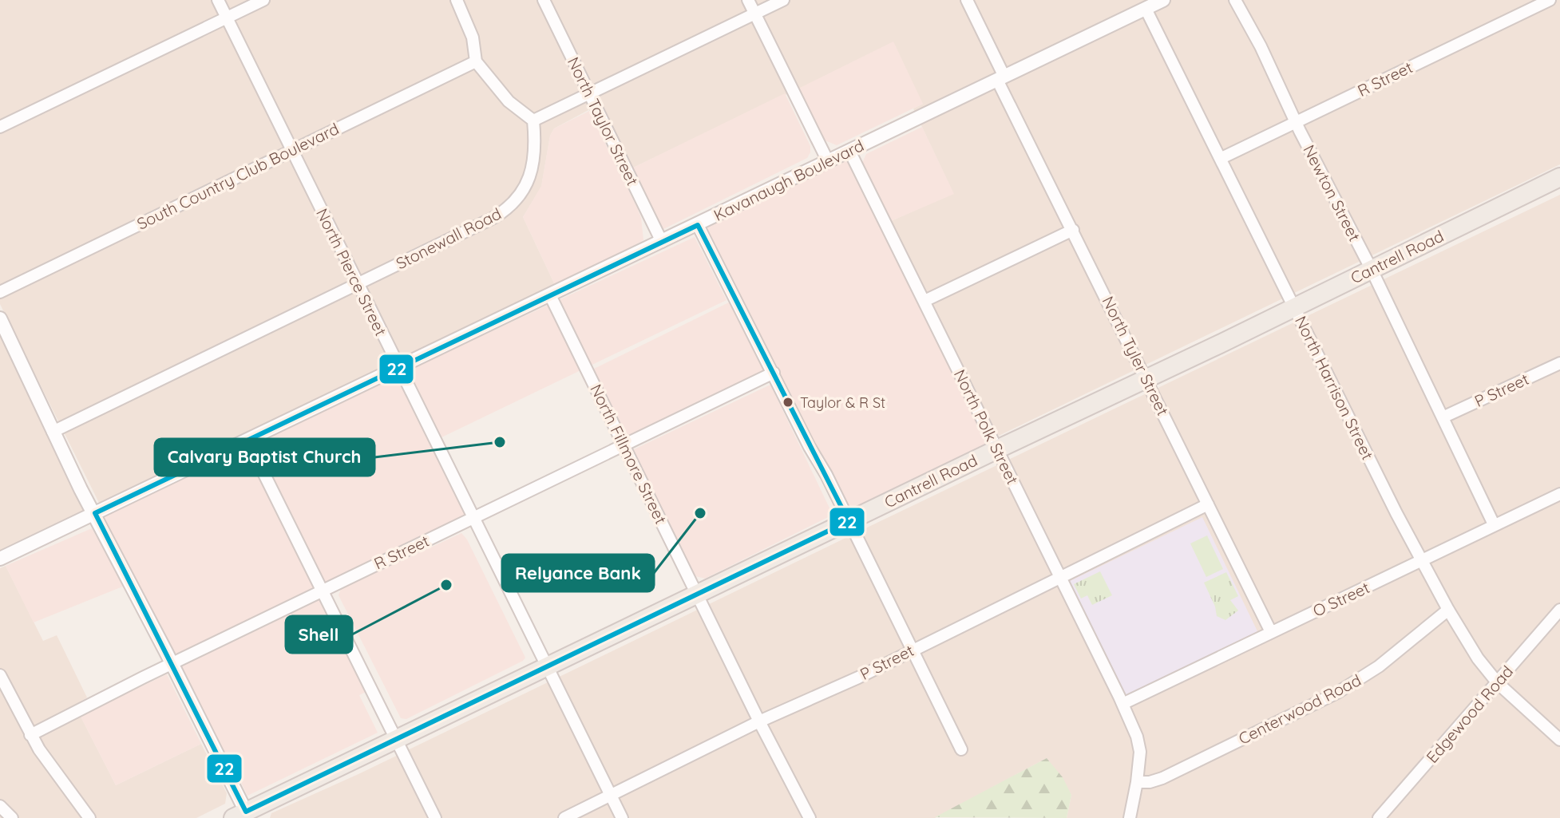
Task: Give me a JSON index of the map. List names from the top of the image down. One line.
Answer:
{"streets":{"main road":["Cantrell Road"],"street":["R Street","North Taylor Street","South Country Club Boulevard","Kavanaugh Boulevard","Newton Street","Stonewall Road","North Pierce Street","North Tyler Street","North Harrison Street","P Street","North Polk Street","North Fillmore Street","O Street","Centerwood Road","Edgewood Road"]},"crossings":[["R Street","Newton Street"],["R Street","North Pierce Street"],["R Street","North Harrison Street"],["R Street","North Fillmore Street"],["North Taylor Street","Kavanaugh Boulevard"],["South Country Club Boulevard","North Pierce Street"],["Kavanaugh Boulevard","North Pierce Street"],["Kavanaugh Boulevard","North Tyler Street"],["Kavanaugh Boulevard","North Harrison Street"],["Kavanaugh Boulevard","North Polk Street"],["Kavanaugh Boulevard","North Fillmore Street"],["Newton Street","Cantrell Road"],["Newton Street","P Street"],["Newton Street","O Street"],["Stonewall Road","North Pierce Street"],["Cantrell Road","North Pierce Street"],["Cantrell Road","North Tyler Street"],["Cantrell Road","North Harrison Street"],["Cantrell Road","North Polk Street"],["Cantrell Road","North Fillmore Street"],["North Pierce Street","P Street"],["North Tyler Street","P Street"],["North Tyler Street","O Street"],["North Harrison Street","O Street"],["North Harrison Street","Centerwood Road"],["North Harrison Street","Edgewood Road"],["P Street","North Polk Street"],["P Street","North Fillmore Street"],["North Polk Street","O Street"],["North Polk Street","Centerwood Road"]],"places":["Taylor & R St","Calvary Baptist Church","Relyance Bank","Shell"],"lines":["transit line 22"]}
